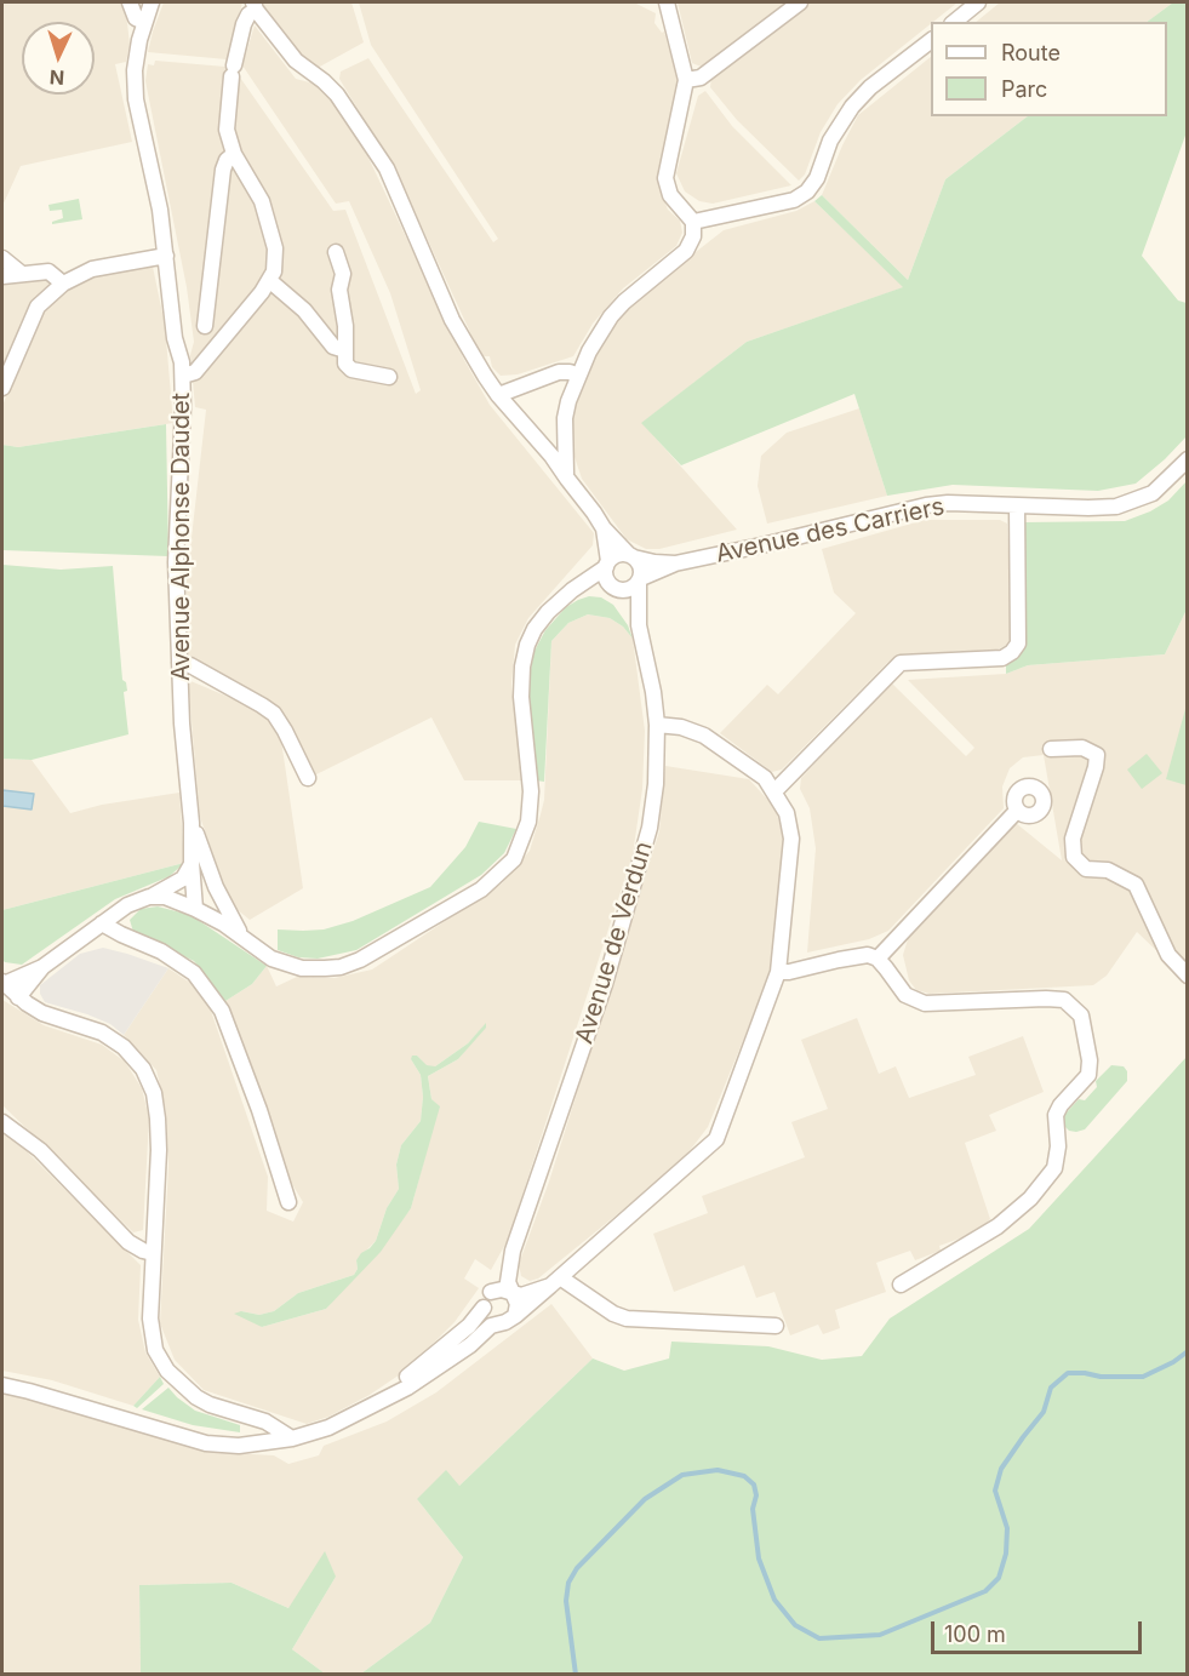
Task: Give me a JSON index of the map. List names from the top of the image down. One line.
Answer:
{"streets":{"street":["Avenue des Carriers","Avenue Alphonse Daudet","Avenue de Verdun"]},"crossings":[["Avenue des Carriers","Avenue de Verdun"]],"legend":["Route","Parc"],"scale_bar":"100 m","north":"bottom"}
